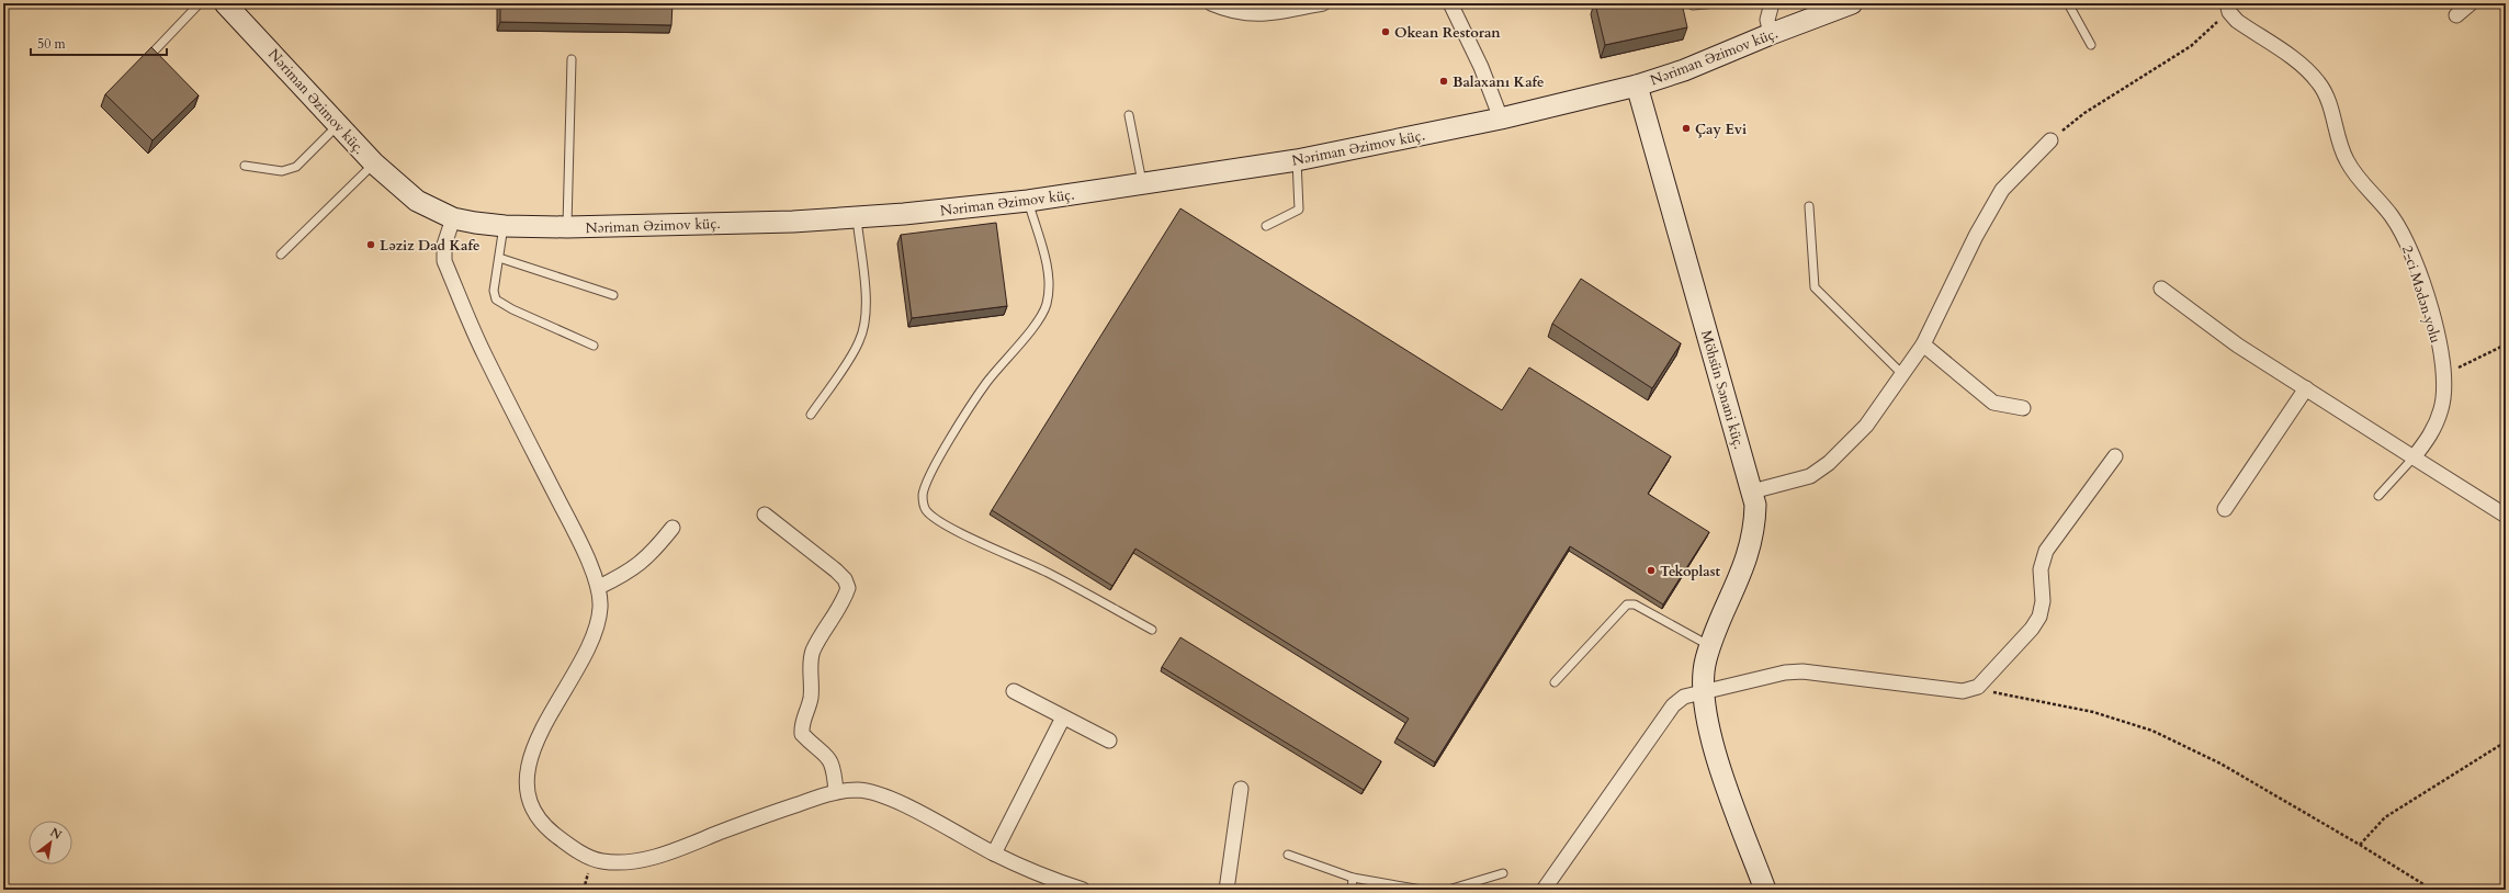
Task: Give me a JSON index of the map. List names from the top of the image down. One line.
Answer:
{"streets":{"main road":["Nəriman Əzimov küç.","Möhsün Sənani küç."],"street":["2-ci Mədən yolu"]},"crossings":[["Nəriman Əzimov küç.","Möhsün Sənani küç."]],"places":["Okean Restoran","Balaxanı Kafe","Çay Evi","Ləziz Dad Kafe","Tekoplast"],"scale_bar":"50 m","north":"top right"}
